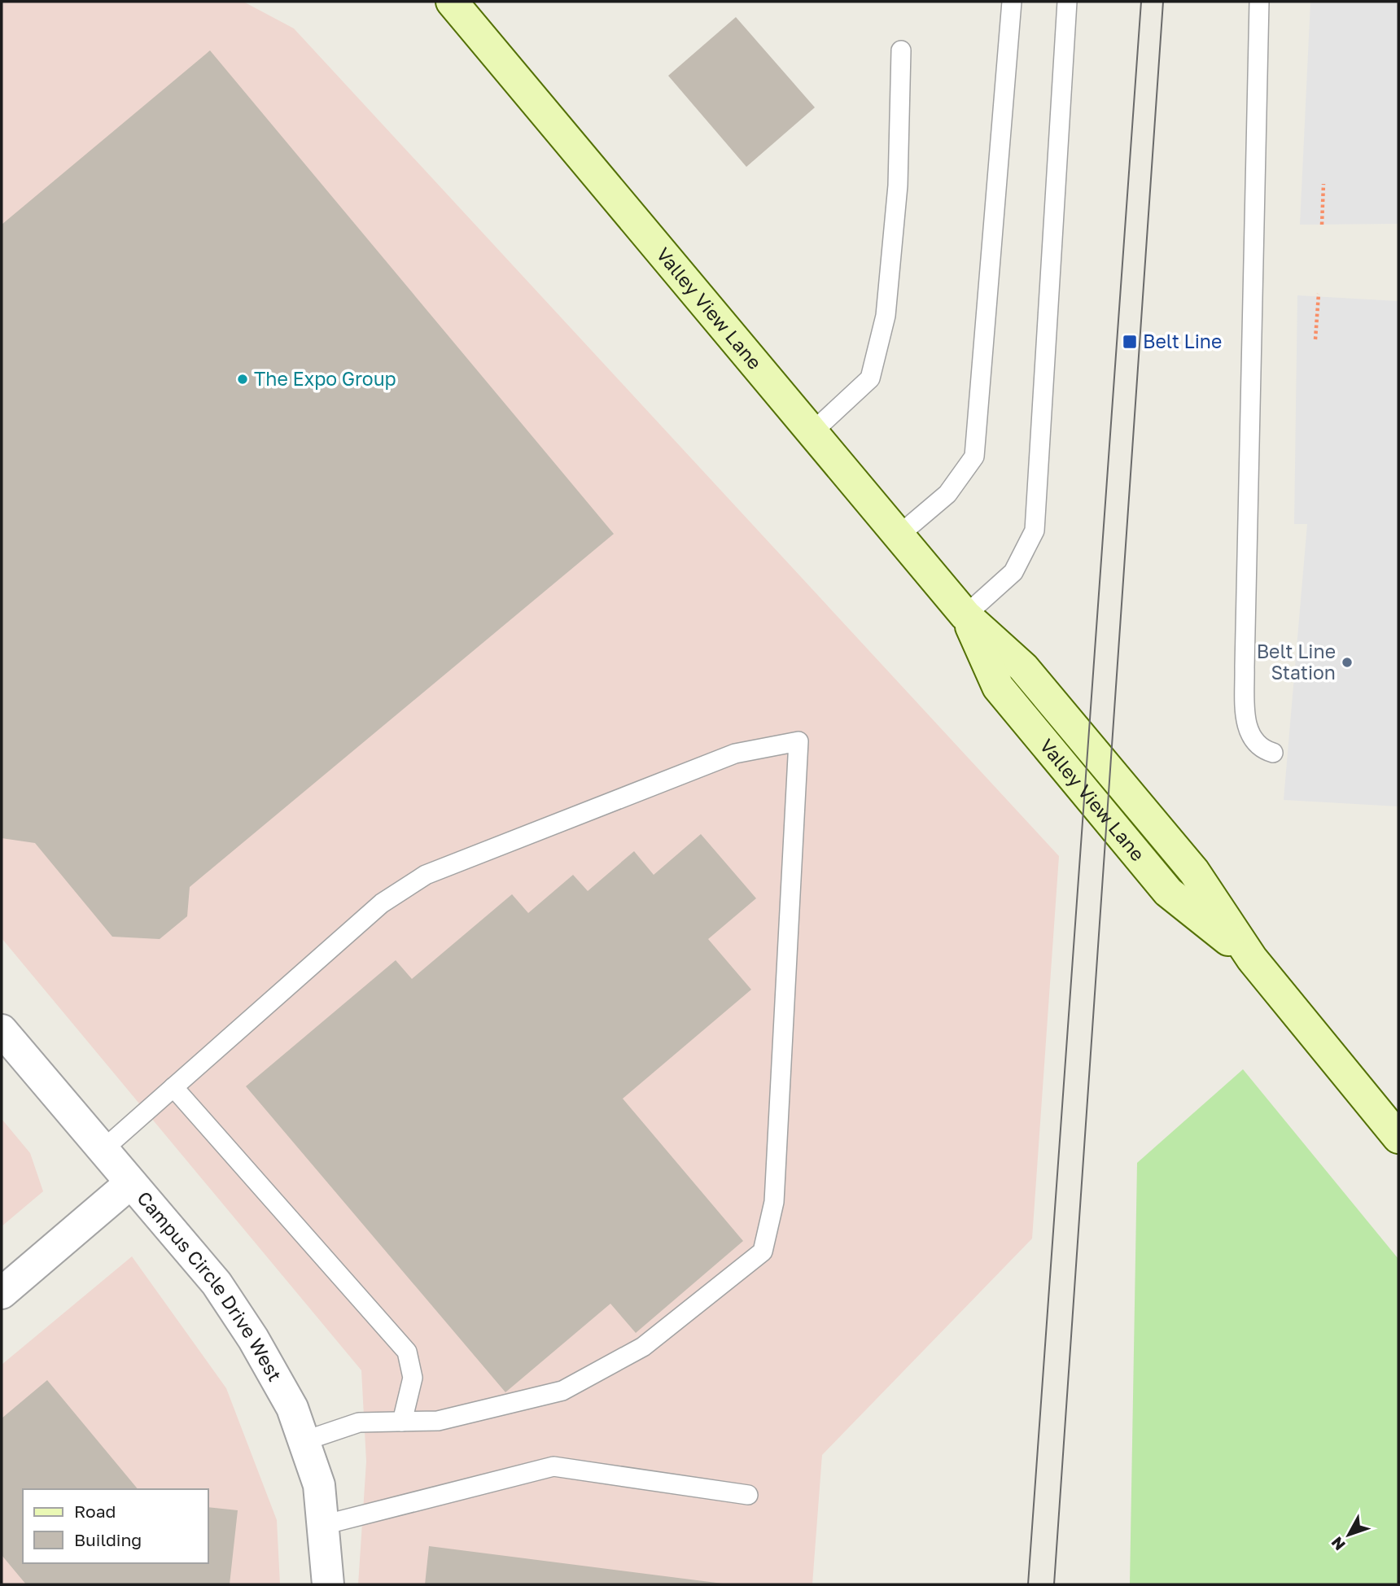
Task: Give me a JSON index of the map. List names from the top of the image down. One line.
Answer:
{"streets":{"main road":["Valley View Lane"],"street":["Campus Circle Drive West"]},"places":{"transit":["Belt Line"],"other":["The Expo Group","Belt Line Station"]},"legend":["Road","Building"],"north":"bottom left"}
